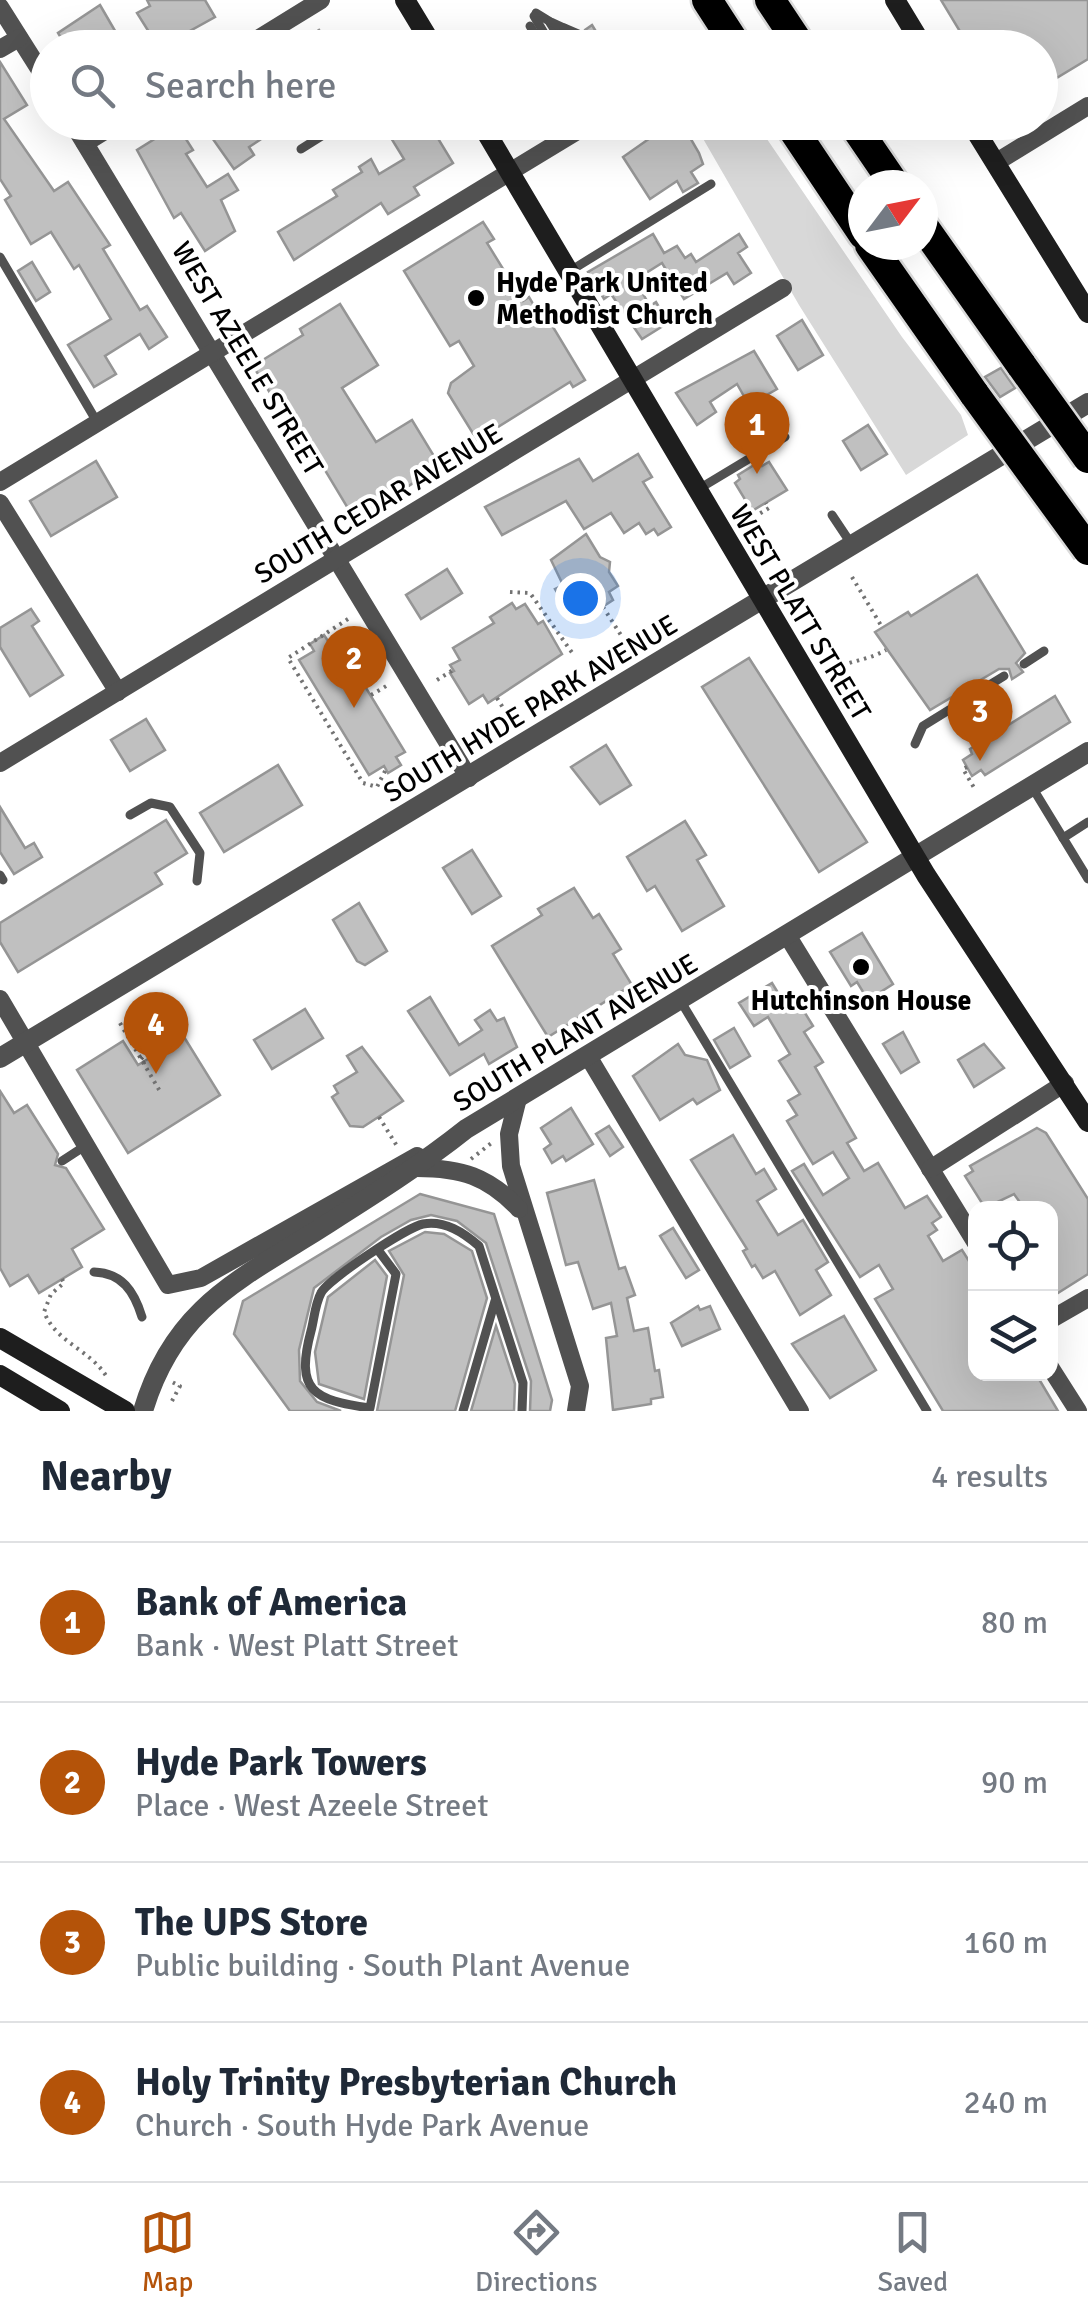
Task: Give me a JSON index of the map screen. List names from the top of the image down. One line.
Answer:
{"streets":{"main road":["WEST PLATT STREET"],"street":["WEST AZEELE STREET","SOUTH CEDAR AVENUE","SOUTH HYDE PARK AVENUE","SOUTH PLANT AVENUE"]},"crossings":[["WEST AZEELE STREET","SOUTH CEDAR AVENUE"],["WEST AZEELE STREET","SOUTH HYDE PARK AVENUE"],["SOUTH CEDAR AVENUE","WEST PLATT STREET"],["WEST PLATT STREET","SOUTH HYDE PARK AVENUE"],["WEST PLATT STREET","SOUTH PLANT AVENUE"]],"places":["Hyde Park United Methodist Church","Hutchinson House"],"north":"top right","page":{"search":"Search here","pins":["1","2","3","4"],"heading":["Nearby","4 results"],"list":[{"mark":"1","name":"Bank of America","note":"Bank · West Platt Street","value":"80 m"},{"mark":"2","name":"Hyde Park Towers","note":"Place · West Azeele Street","value":"90 m"},{"mark":"3","name":"The UPS Store","note":"Public building · South Plant Avenue","value":"160 m"},{"mark":"4","name":"Holy Trinity Presbyterian Church","note":"Church · South Hyde Park Avenue","value":"240 m"}],"nav":["Map","Directions","Saved"]}}
